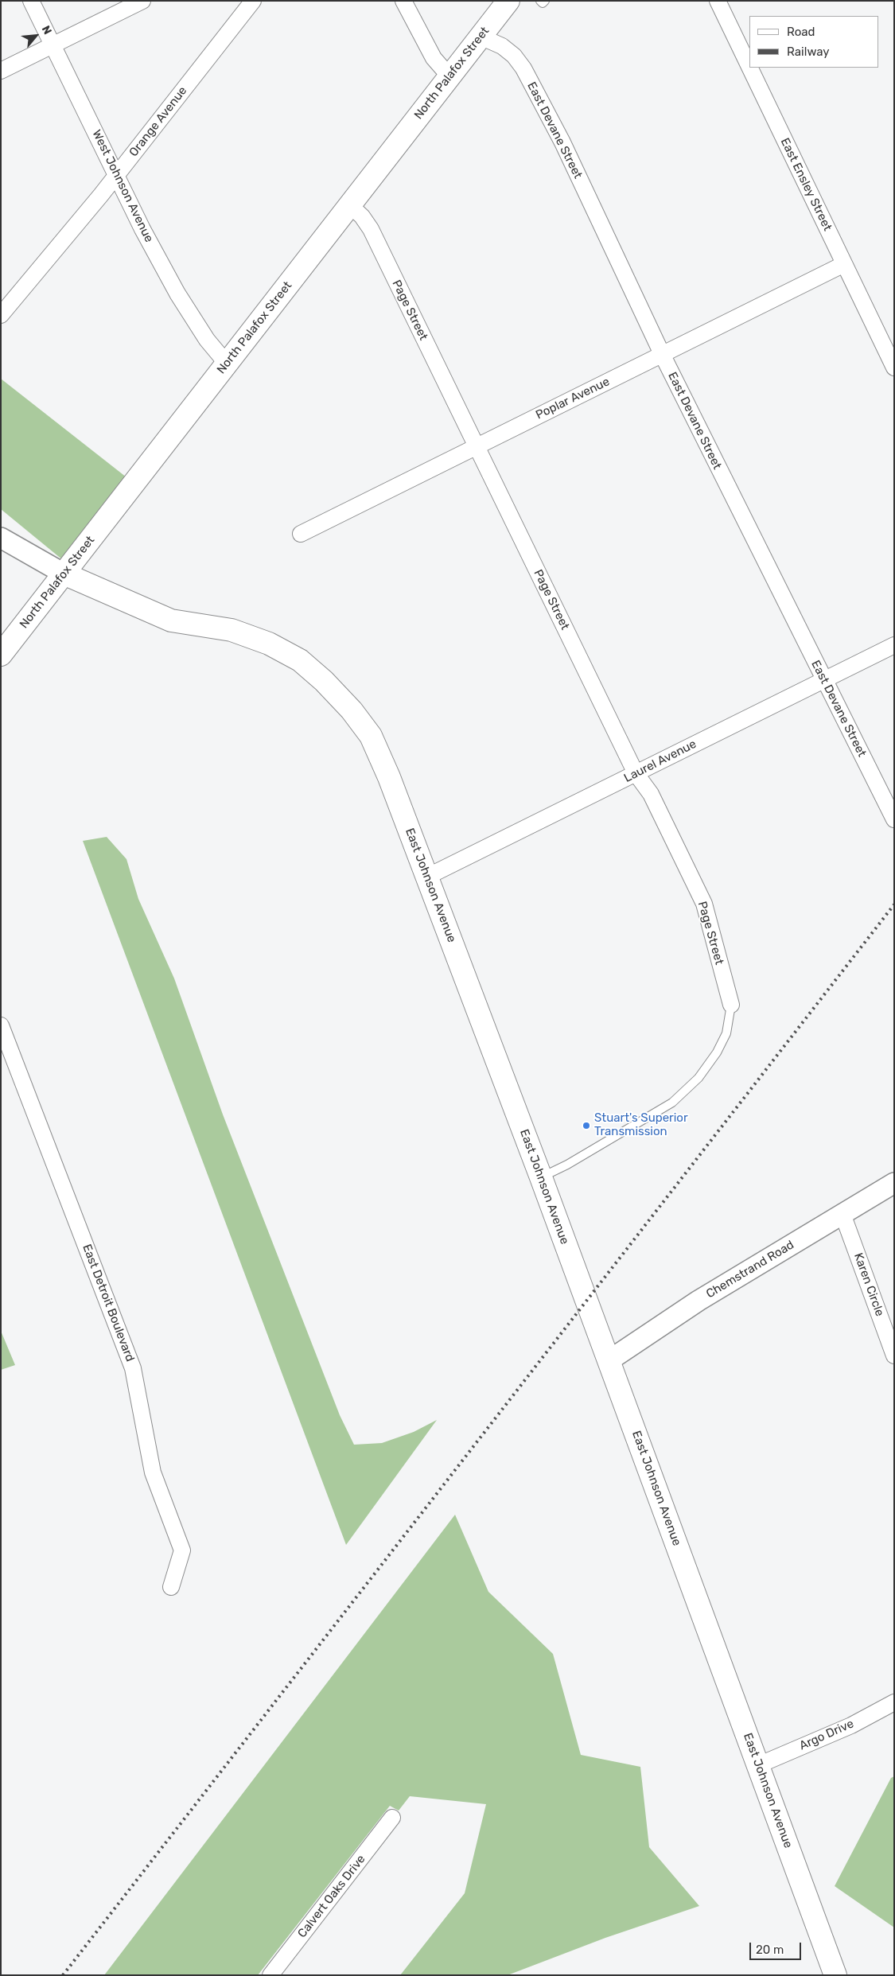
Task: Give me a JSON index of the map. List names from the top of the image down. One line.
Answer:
{"streets":{"main road":["North Palafox Street","East Johnson Avenue"],"street":["Orange Avenue","East Devane Street","East Ensley Street","West Johnson Avenue","Page Street","Poplar Avenue","Laurel Avenue","Chemstrand Road","Karen Circle","East Detroit Boulevard","Argo Drive","Calvert Oaks Drive"]},"crossings":[["North Palafox Street","East Devane Street"],["North Palafox Street","West Johnson Avenue"],["North Palafox Street","Page Street"],["North Palafox Street","East Johnson Avenue"],["Orange Avenue","West Johnson Avenue"],["East Devane Street","Poplar Avenue"],["East Devane Street","Laurel Avenue"],["East Ensley Street","Poplar Avenue"],["Page Street","Poplar Avenue"],["Page Street","Laurel Avenue"],["Laurel Avenue","East Johnson Avenue"],["East Johnson Avenue","Chemstrand Road"],["East Johnson Avenue","Argo Drive"],["Chemstrand Road","Karen Circle"]],"places":["Stuart's Superior Transmission"],"legend":["Road","Railway"],"scale_bar":"20 m","north":"top right"}
